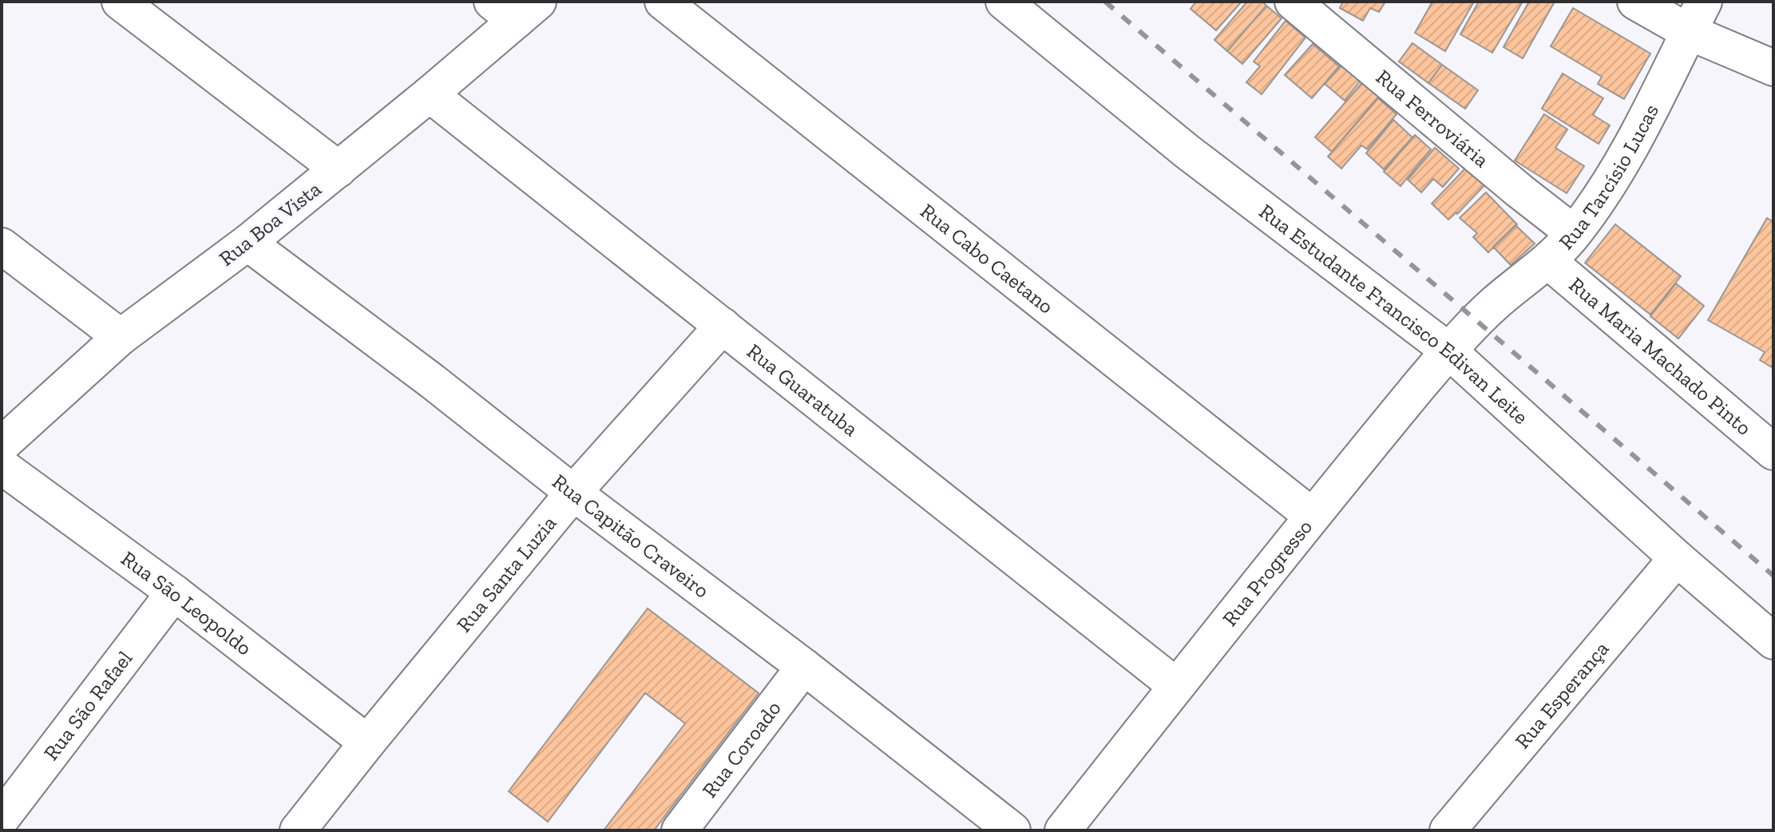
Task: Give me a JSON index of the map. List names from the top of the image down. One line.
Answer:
{"streets":{"street":["Rua Ferroviária","Rua Tarcísio Lucas","Rua Boa Vista","Rua Cabo Caetano","Rua Estudante Francisco Edivan Leite","Rua Maria Machado Pinto","Rua Guaratuba","Rua Capitão Craveiro","Rua Progresso","Rua Santa Luzia","Rua São Leopoldo","Rua Esperança","Rua São Rafael","Rua Coroado"]},"crossings":[["Rua Ferroviária","Rua Tarcísio Lucas"],["Rua Tarcísio Lucas","Rua Maria Machado Pinto"],["Rua Tarcísio Lucas","Rua Progresso"],["Rua Boa Vista","Rua Guaratuba"],["Rua Boa Vista","Rua Capitão Craveiro"],["Rua Cabo Caetano","Rua Progresso"],["Rua Estudante Francisco Edivan Leite","Rua Progresso"],["Rua Estudante Francisco Edivan Leite","Rua Esperança"],["Rua Guaratuba","Rua Progresso"],["Rua Guaratuba","Rua Santa Luzia"],["Rua Capitão Craveiro","Rua Santa Luzia"],["Rua Capitão Craveiro","Rua Coroado"],["Rua Santa Luzia","Rua São Leopoldo"],["Rua São Leopoldo","Rua São Rafael"]]}
